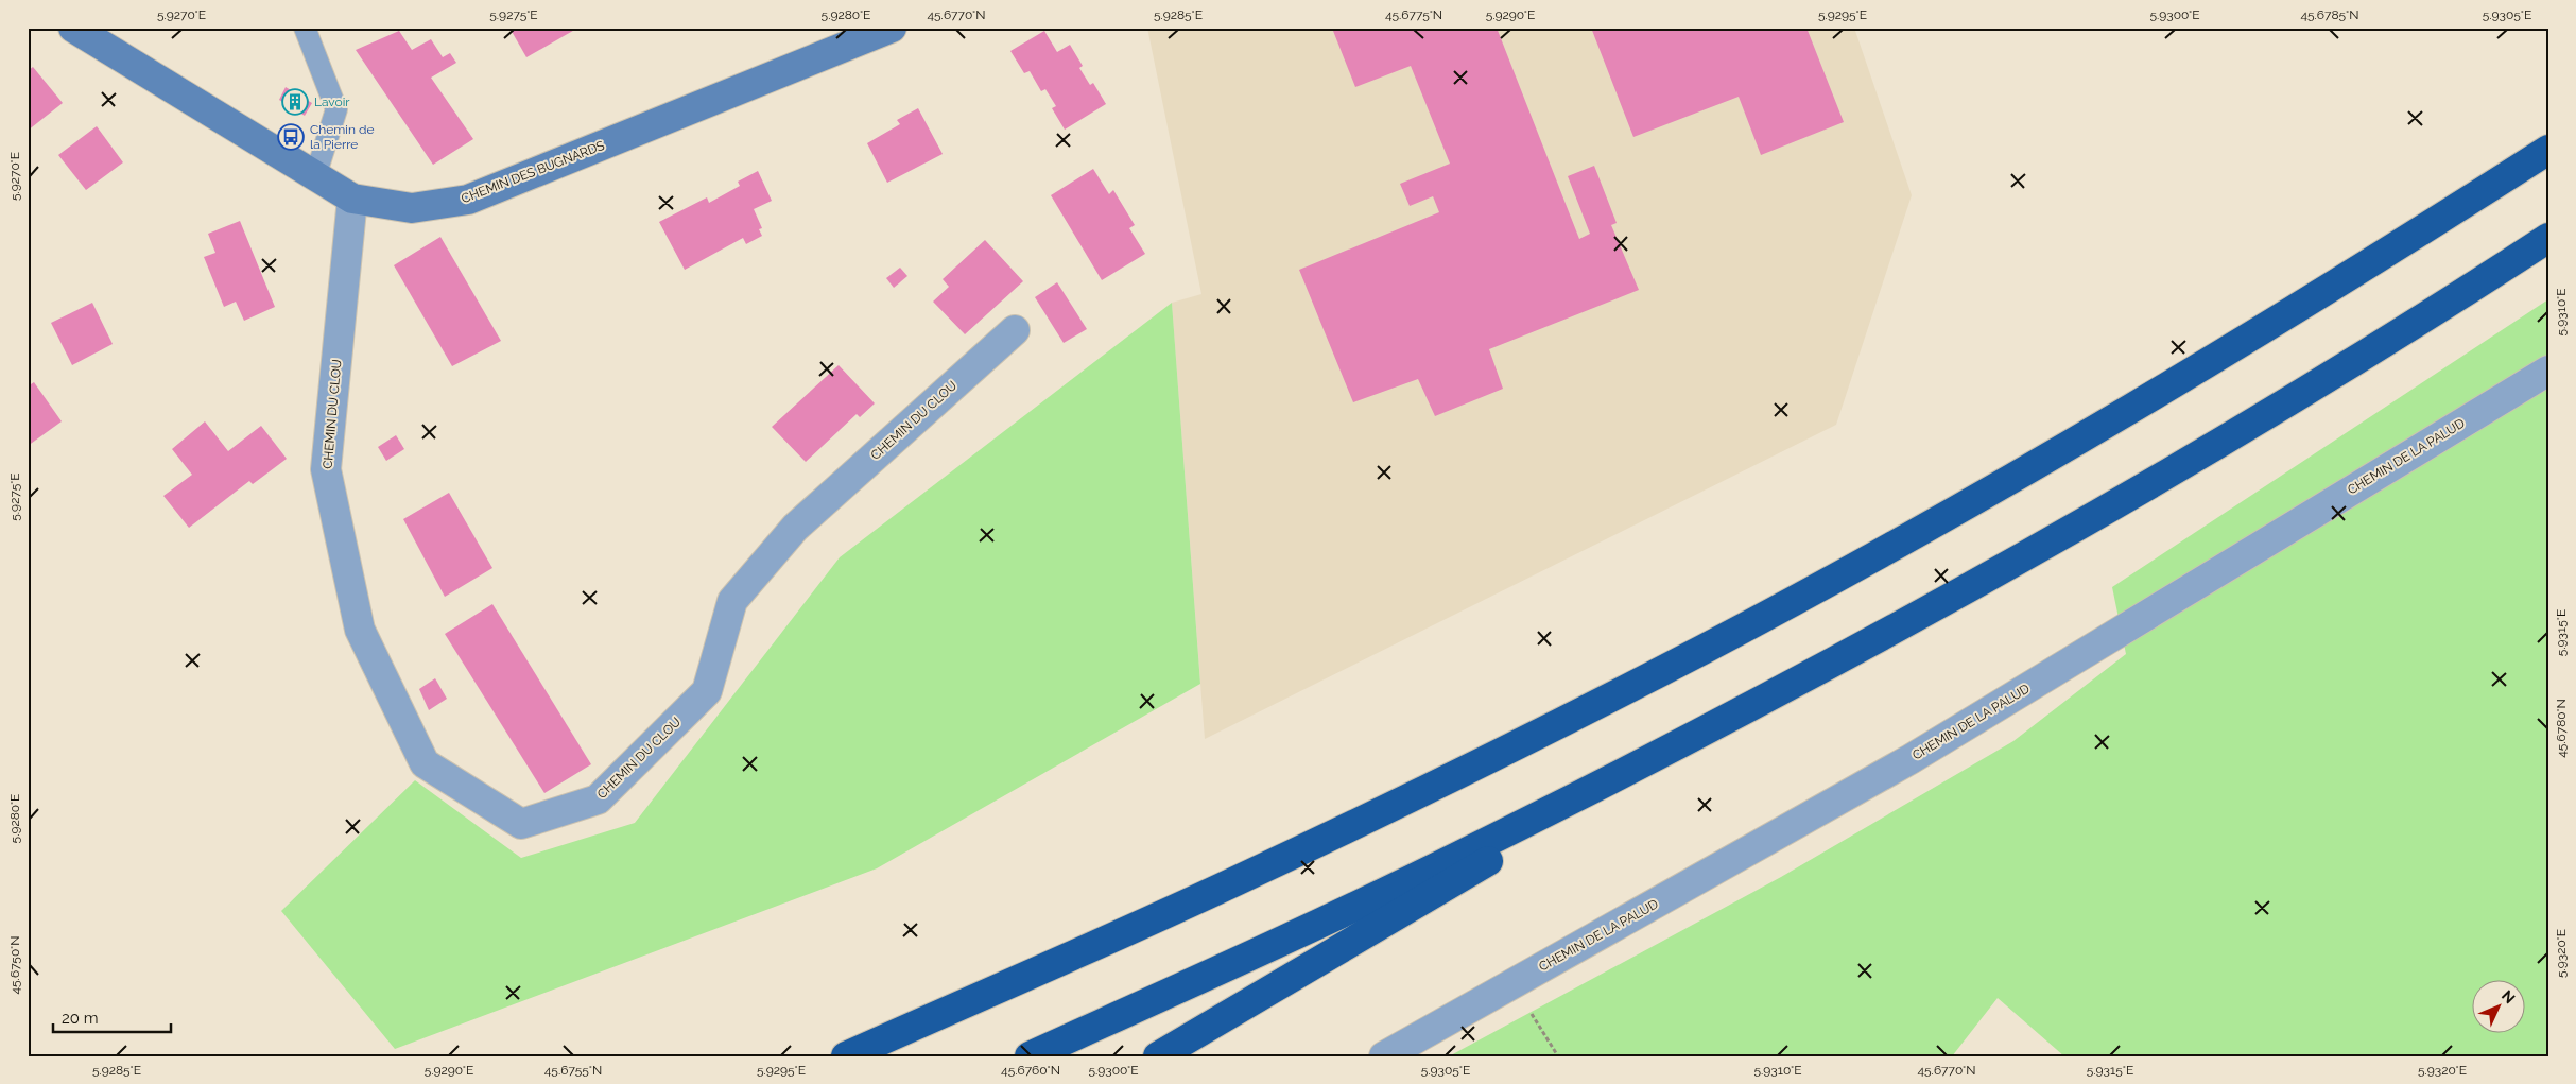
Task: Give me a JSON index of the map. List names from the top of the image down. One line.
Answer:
{"streets":{"street":["CHEMIN DES BUGNARDS","CHEMIN DU CLOU","CHEMIN DE LA PALUD"]},"crossings":[["CHEMIN DES BUGNARDS","CHEMIN DU CLOU"]],"places":{"building":["Lavoir"],"bus stop":["Chemin de la Pierre"]},"scale_bar":"20 m","north":"top right","coordinates":["5.9270°E","5.9275°E","5.9280°E","45.6770°N","5.9285°E","45.6775°N","5.9290°E","5.9295°E","5.9300°E","45.6785°N","5.9305°E","5.9310°E","5.9315°E","45.6780°N","5.9320°E","45.6750°N","45.6755°N","45.6760°N"]}
